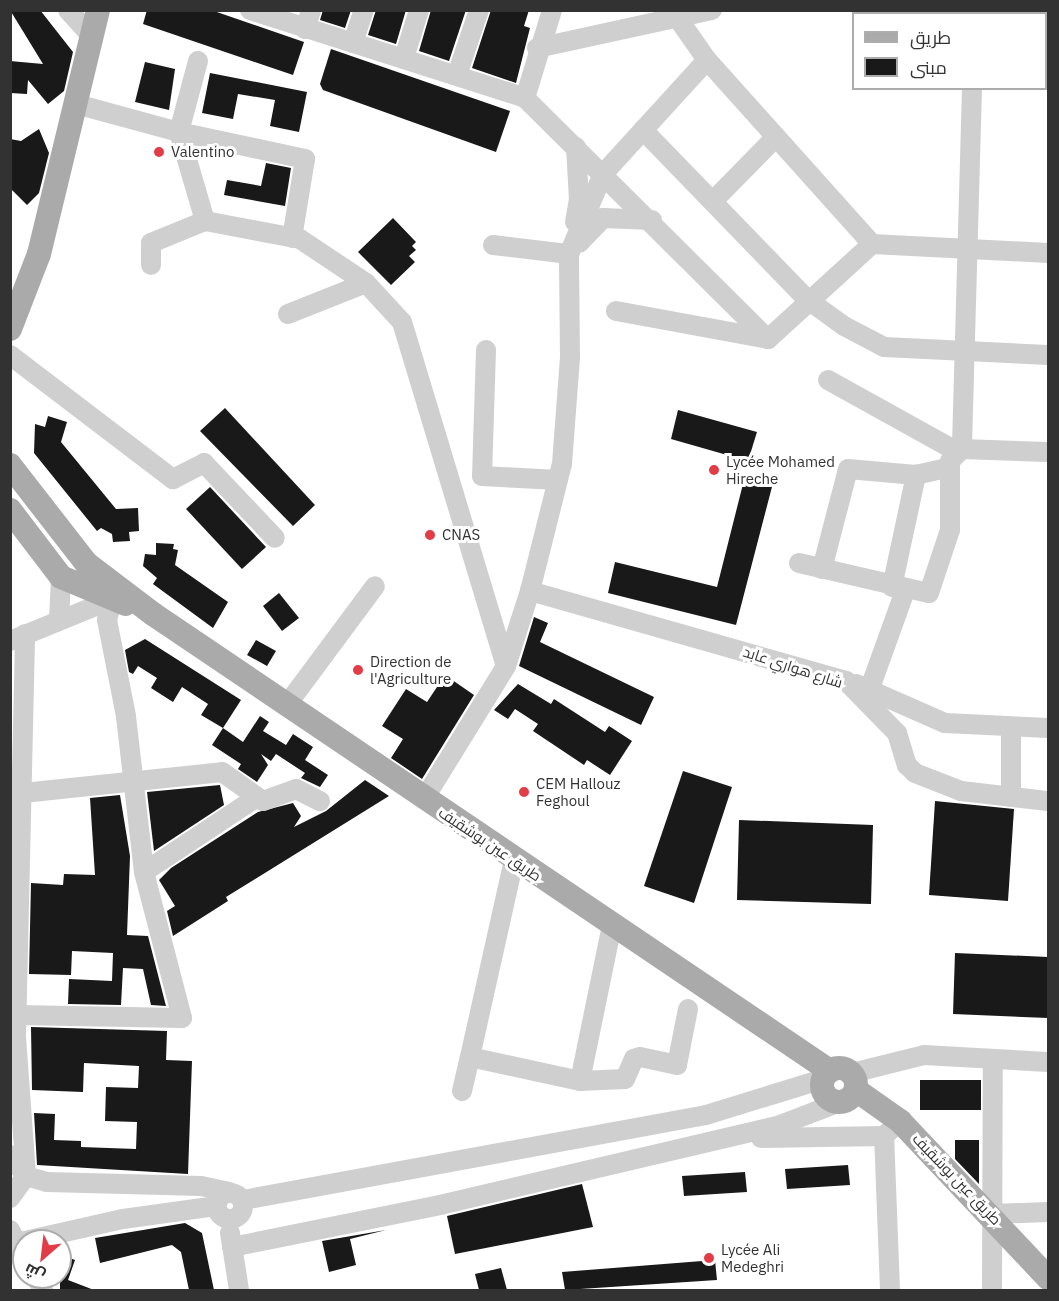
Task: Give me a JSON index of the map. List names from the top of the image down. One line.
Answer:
{"streets":{"main road":["طريق عين بوشقيف"],"street":["شارع هواري عابد"]},"places":["Valentino","Lycée Mohamed Hireche","CNAS","Direction de l'Agriculture","CEM Hallouz Feghoul","Lycée Ali Medeghri"],"legend":["طريق","مبنى"],"north":"bottom left"}
